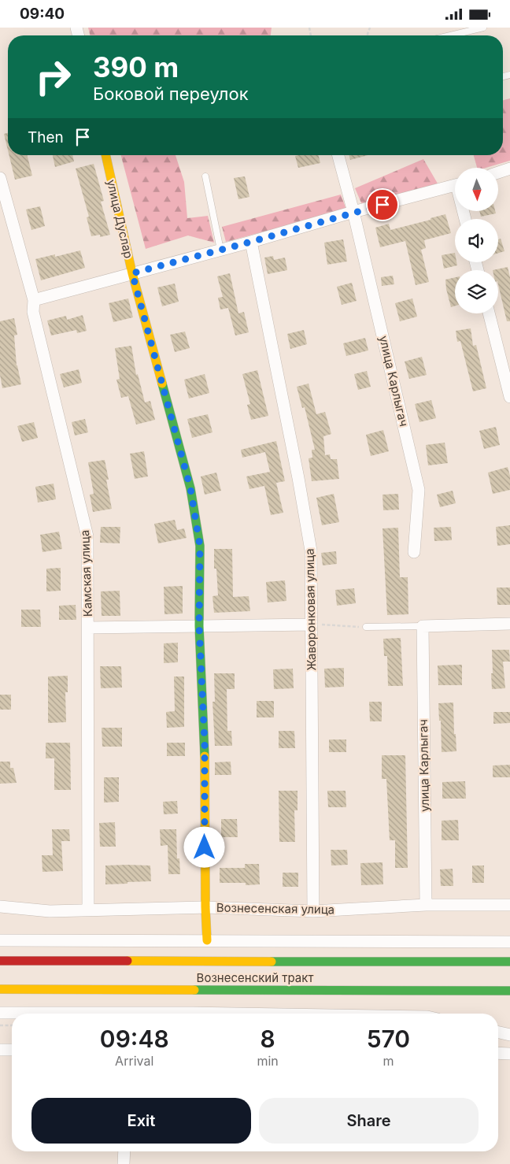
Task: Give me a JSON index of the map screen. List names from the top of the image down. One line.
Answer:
{"streets":{"main road":["улица Дуслар","Вознесенский тракт"],"street":["улица Карлыгач","Камская улица","Жаворонковая улица","Вознесенская улица"]},"crossings":[["улица Дуслар","Вознесенская улица"],["улица Карлыгач","Вознесенская улица"],["Камская улица","Вознесенская улица"],["Жаворонковая улица","Вознесенская улица"]],"north":"bottom","page":{"status":"09:40","turn":["390 m","Боковой переулок"],"then":"Then","eta":["09:48","Arrival","8","min","570","m"],"buttons":["Exit","Share"]}}
